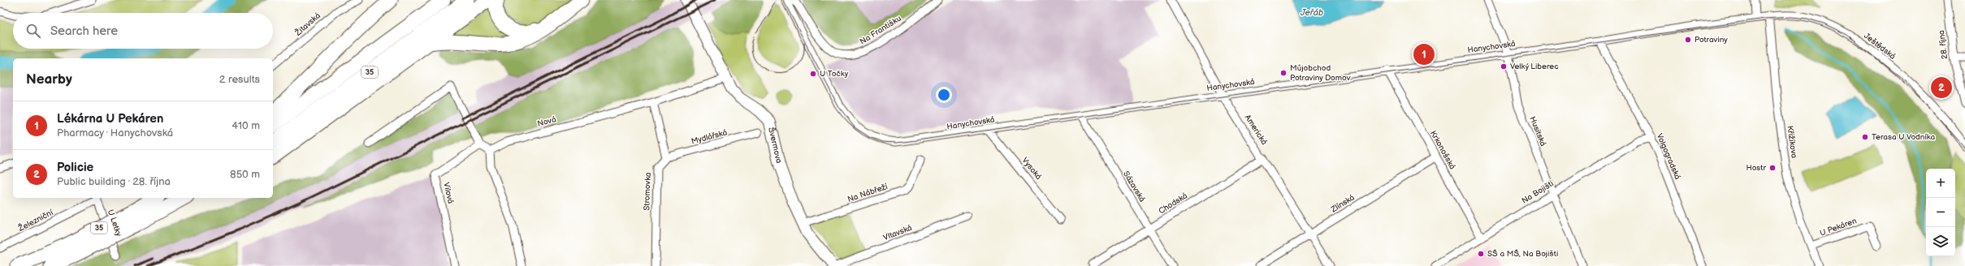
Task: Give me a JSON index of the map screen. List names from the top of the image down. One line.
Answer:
{"streets":{"highway":["35"],"street":["Žitavská","Na Františku","28. října","Ještědská","Hanychovská","Nová","Americká","Husitská","Mydlářská","Křižíkova","Švermova","Krkonošská","Volgogradská","Vysoká","Sázavská","Stromovka","Na Bojišti","Vilová","Na Nábřeží","Chodská","Zlínská","Železniční","U Letky","U Pekáren","Vltavská"]},"crossings":[["Ještědská","Hanychovská"],["Ještědská","Křižíkova"],["Hanychovská","Americká"],["Hanychovská","Husitská"],["Hanychovská","Krkonošská"],["Hanychovská","Volgogradská"],["Hanychovská","Vysoká"],["Hanychovská","Sázavská"],["Nová","Švermova"],["Americká","Chodská"],["Americká","Zlínská"],["Husitská","Na Bojišti"],["Mydlářská","Stromovka"],["Křižíkova","U Pekáren"],["Švermova","Na Nábřeží"],["Švermova","Vltavská"],["Krkonošská","Na Bojišti"],["Krkonošská","Zlínská"],["Volgogradská","Na Bojišti"],["Sázavská","Chodská"],["Železniční","U Letky"]],"water":["Jeřáb"],"places":["Potraviny","Velký Liberec","Můjobchod Potraviny Domov","U Točky","Terasa U Vodníka","Hostr","SŠ a MŠ, Na Bojišti"],"page":{"search":"Search here","pins":["1","2"],"heading":["Nearby","2 results"],"list":[{"mark":"1","name":"Lékárna U Pekáren","note":"Pharmacy · Hanychovská","value":"410 m"},{"mark":"2","name":"Policie","note":"Public building · 28. října","value":"850 m"}],"map_buttons":["+","−"]}}
